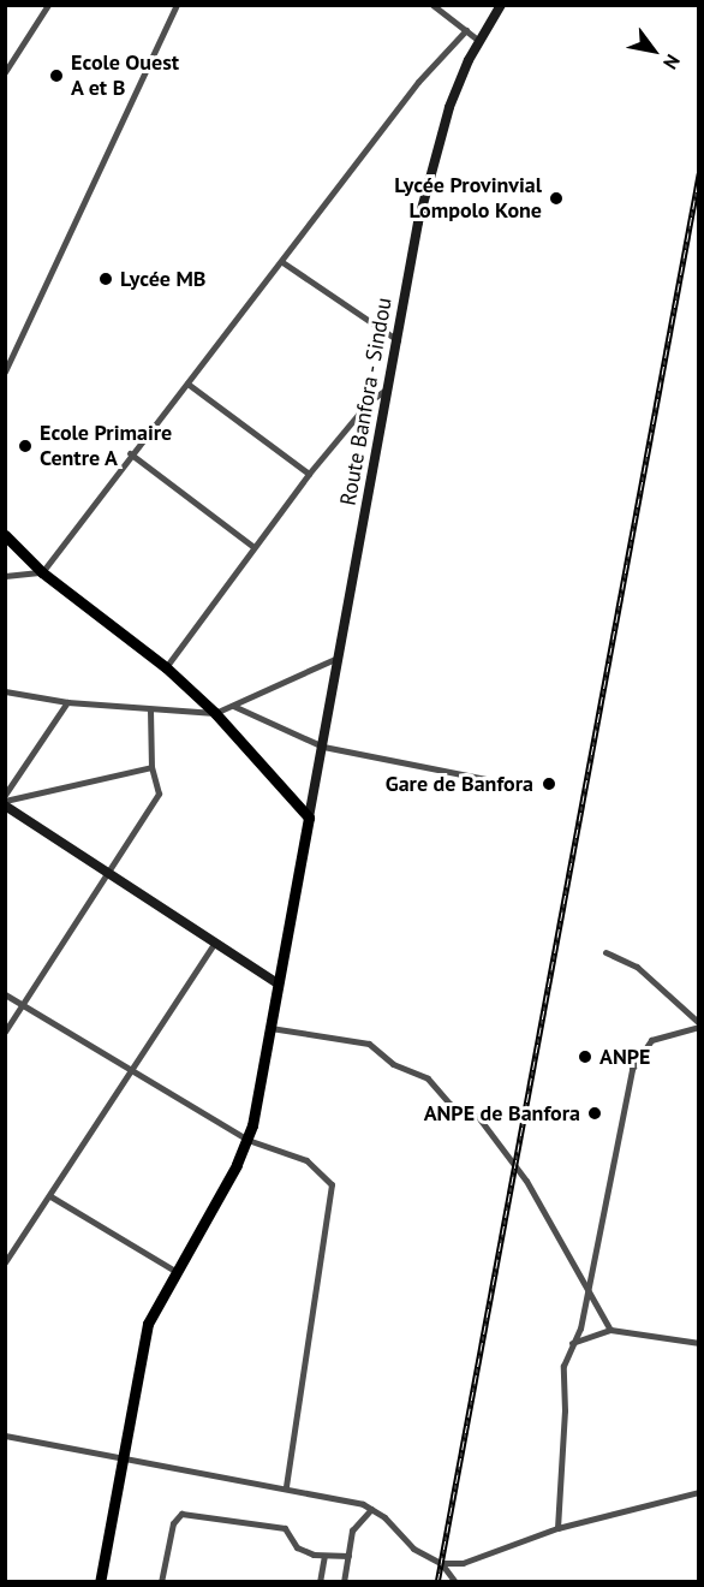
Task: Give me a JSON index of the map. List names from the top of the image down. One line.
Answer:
{"streets":{"main road":["Route Banfora - Sindou"]},"places":["Ecole Ouest A et B","Lycée Provinvial Lompolo Kone","Lycée MB","Ecole Primaire Centre A","Gare de Banfora","ANPE","ANPE de Banfora"],"north":"bottom right"}
